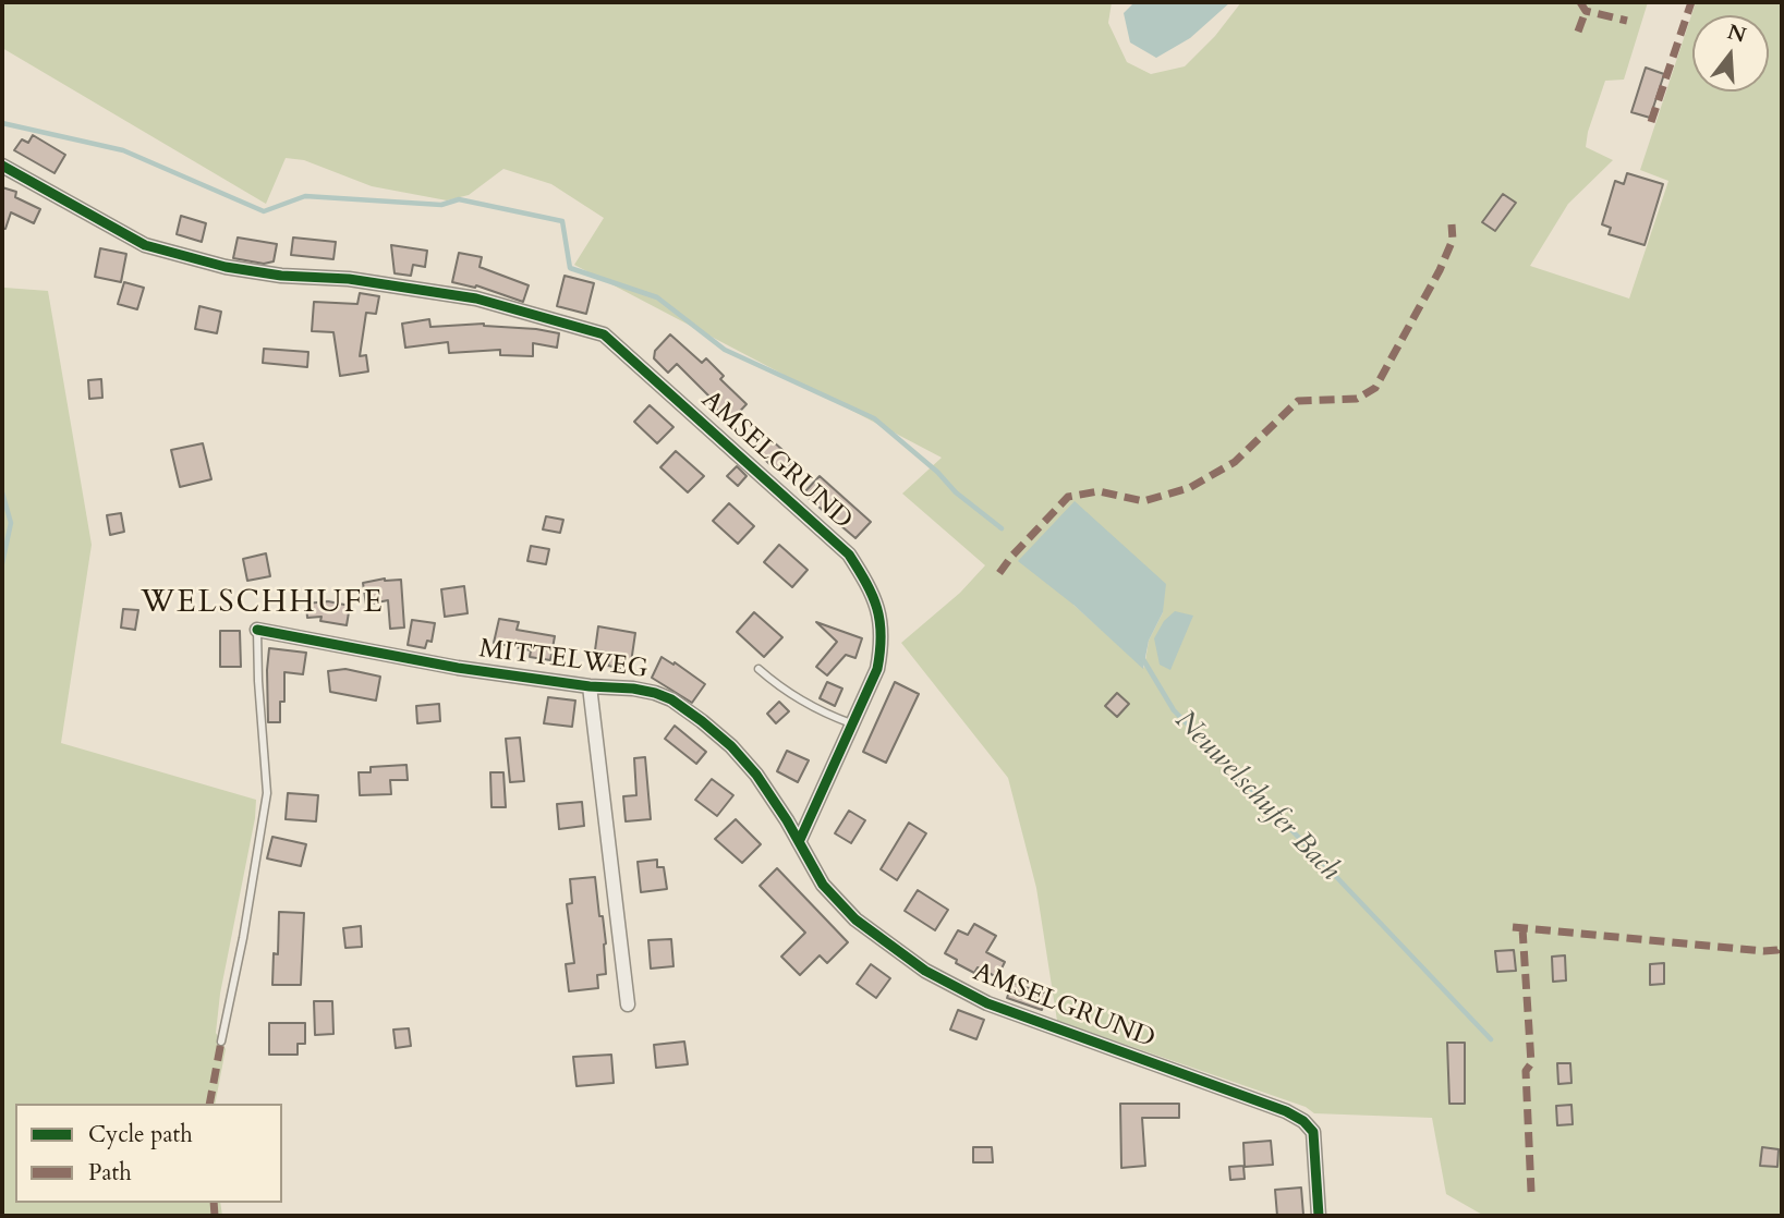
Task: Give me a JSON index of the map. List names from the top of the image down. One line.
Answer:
{"streets":{"street":["AMSELGRUND","MITTELWEG"]},"crossings":[["AMSELGRUND","MITTELWEG"]],"districts":["WELSCHHUFE"],"water":["Neuwelschufer Bach"],"legend":["Cycle path","Path"],"north":"top"}
